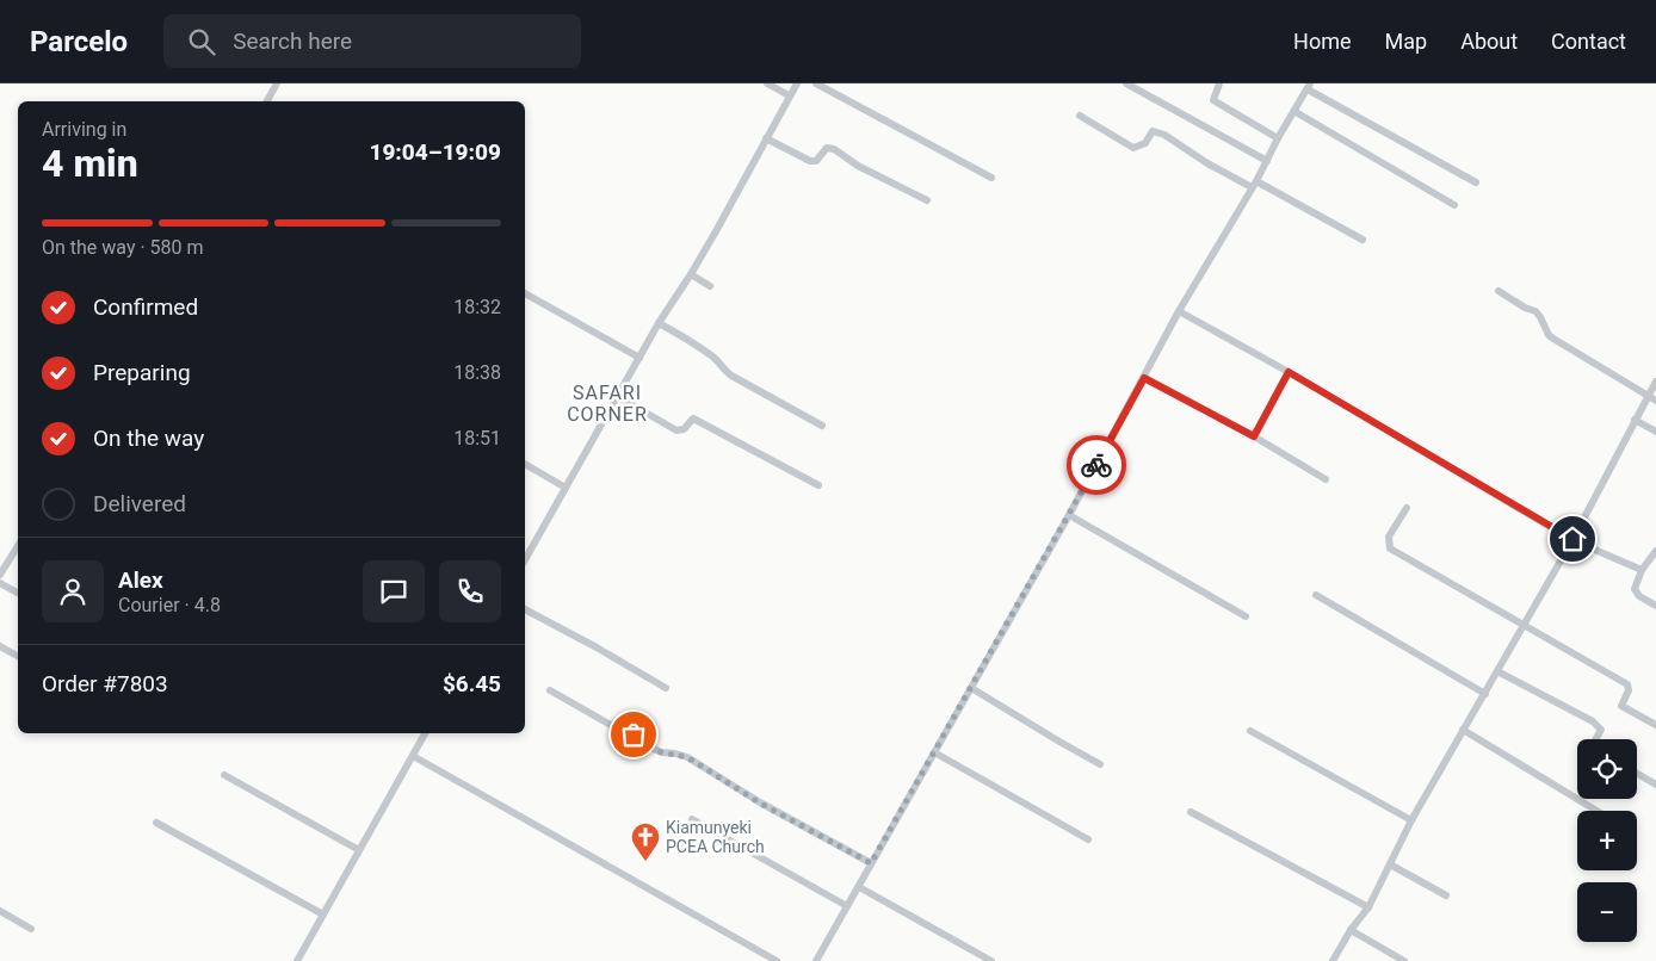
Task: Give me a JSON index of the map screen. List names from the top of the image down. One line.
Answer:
{"districts":["SAFARI CORNER"],"places":{"church":["Kiamunyeki PCEA Church"]},"page":{"header":"Parcelo","search":"Search here","nav":["Home","Map","About","Contact"],"heading":["4 min","Arriving in","19:04–19:09"],"panel":["Alex","Courier · 4.8","Order #7803","$6.45"],"bar":"On the way · 580 m","list":[["Confirmed","18:32"],["Preparing","18:38"],["On the way","18:51"],"Delivered"],"map_buttons":["+","−"]}}
